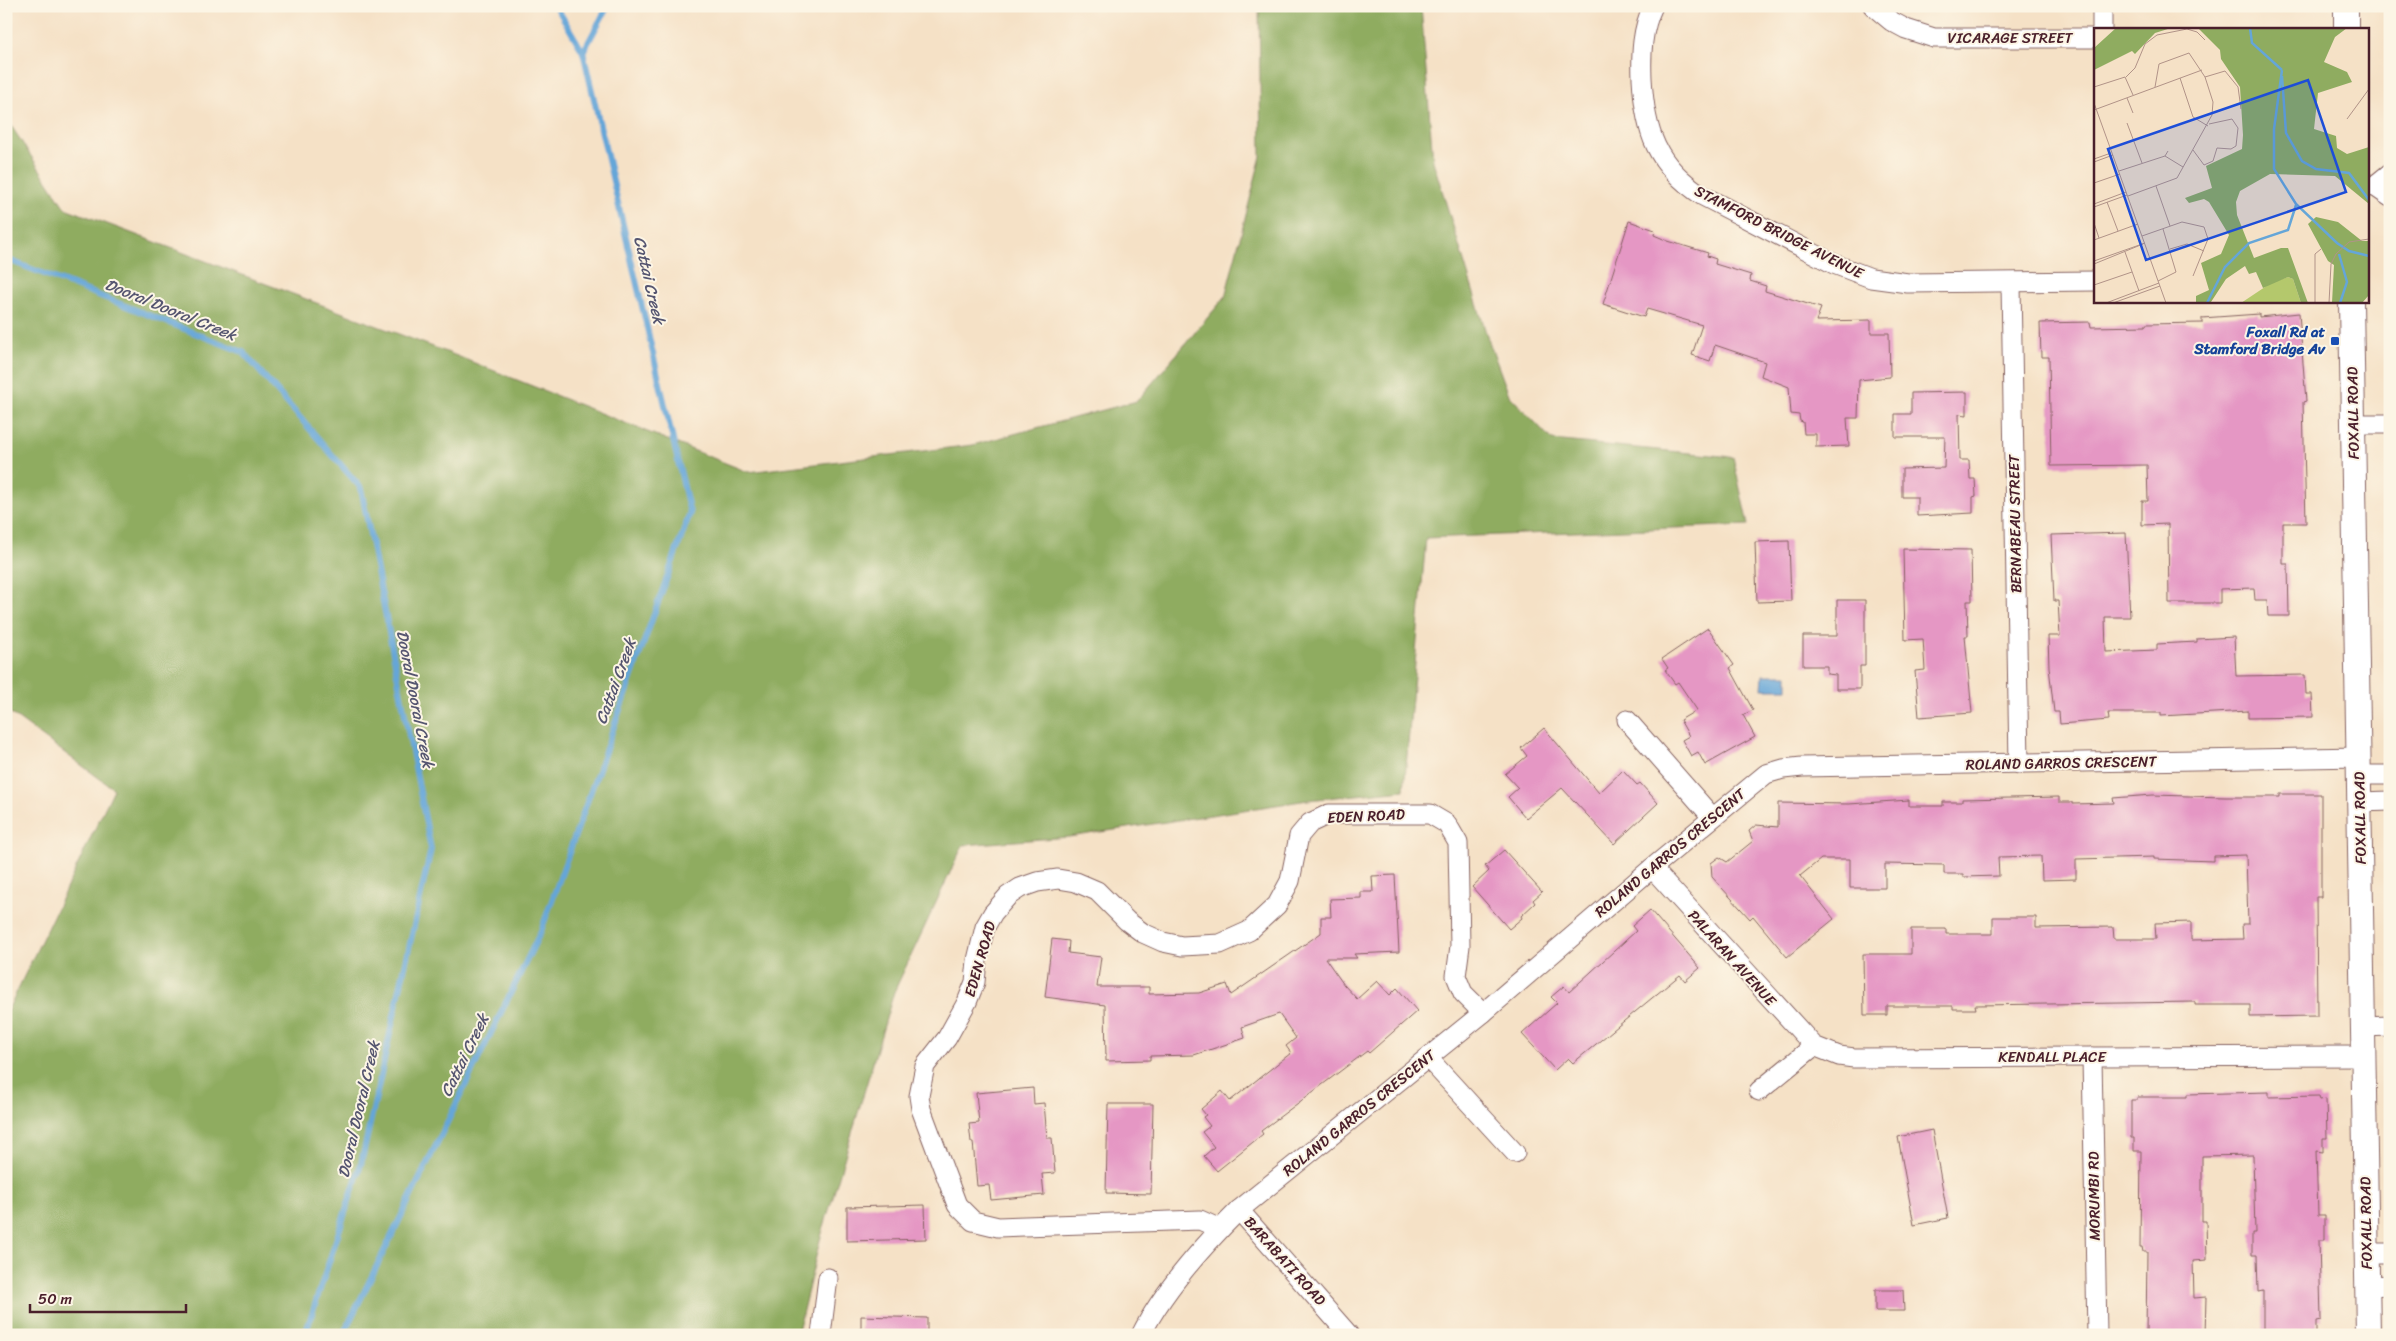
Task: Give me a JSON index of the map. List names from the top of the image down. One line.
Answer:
{"streets":{"street":["VICARAGE STREET","STAMFORD BRIDGE AVENUE","FOXALL ROAD","BERNABEAU STREET","ROLAND GARROS CRESCENT","EDEN ROAD","PALARAN AVENUE","KENDALL PLACE","MORUMBI RD","BARABATI ROAD"]},"crossings":[["STAMFORD BRIDGE AVENUE","BERNABEAU STREET"],["FOXALL ROAD","ROLAND GARROS CRESCENT"],["FOXALL ROAD","KENDALL PLACE"],["BERNABEAU STREET","ROLAND GARROS CRESCENT"],["ROLAND GARROS CRESCENT","EDEN ROAD"],["ROLAND GARROS CRESCENT","PALARAN AVENUE"],["ROLAND GARROS CRESCENT","BARABATI ROAD"],["PALARAN AVENUE","KENDALL PLACE"],["KENDALL PLACE","MORUMBI RD"]],"water":["Cattai Creek","Dooral Dooral Creek"],"places":{"transit":["Foxall Rd at Stamford Bridge Av"]},"scale_bar":"50 m"}
